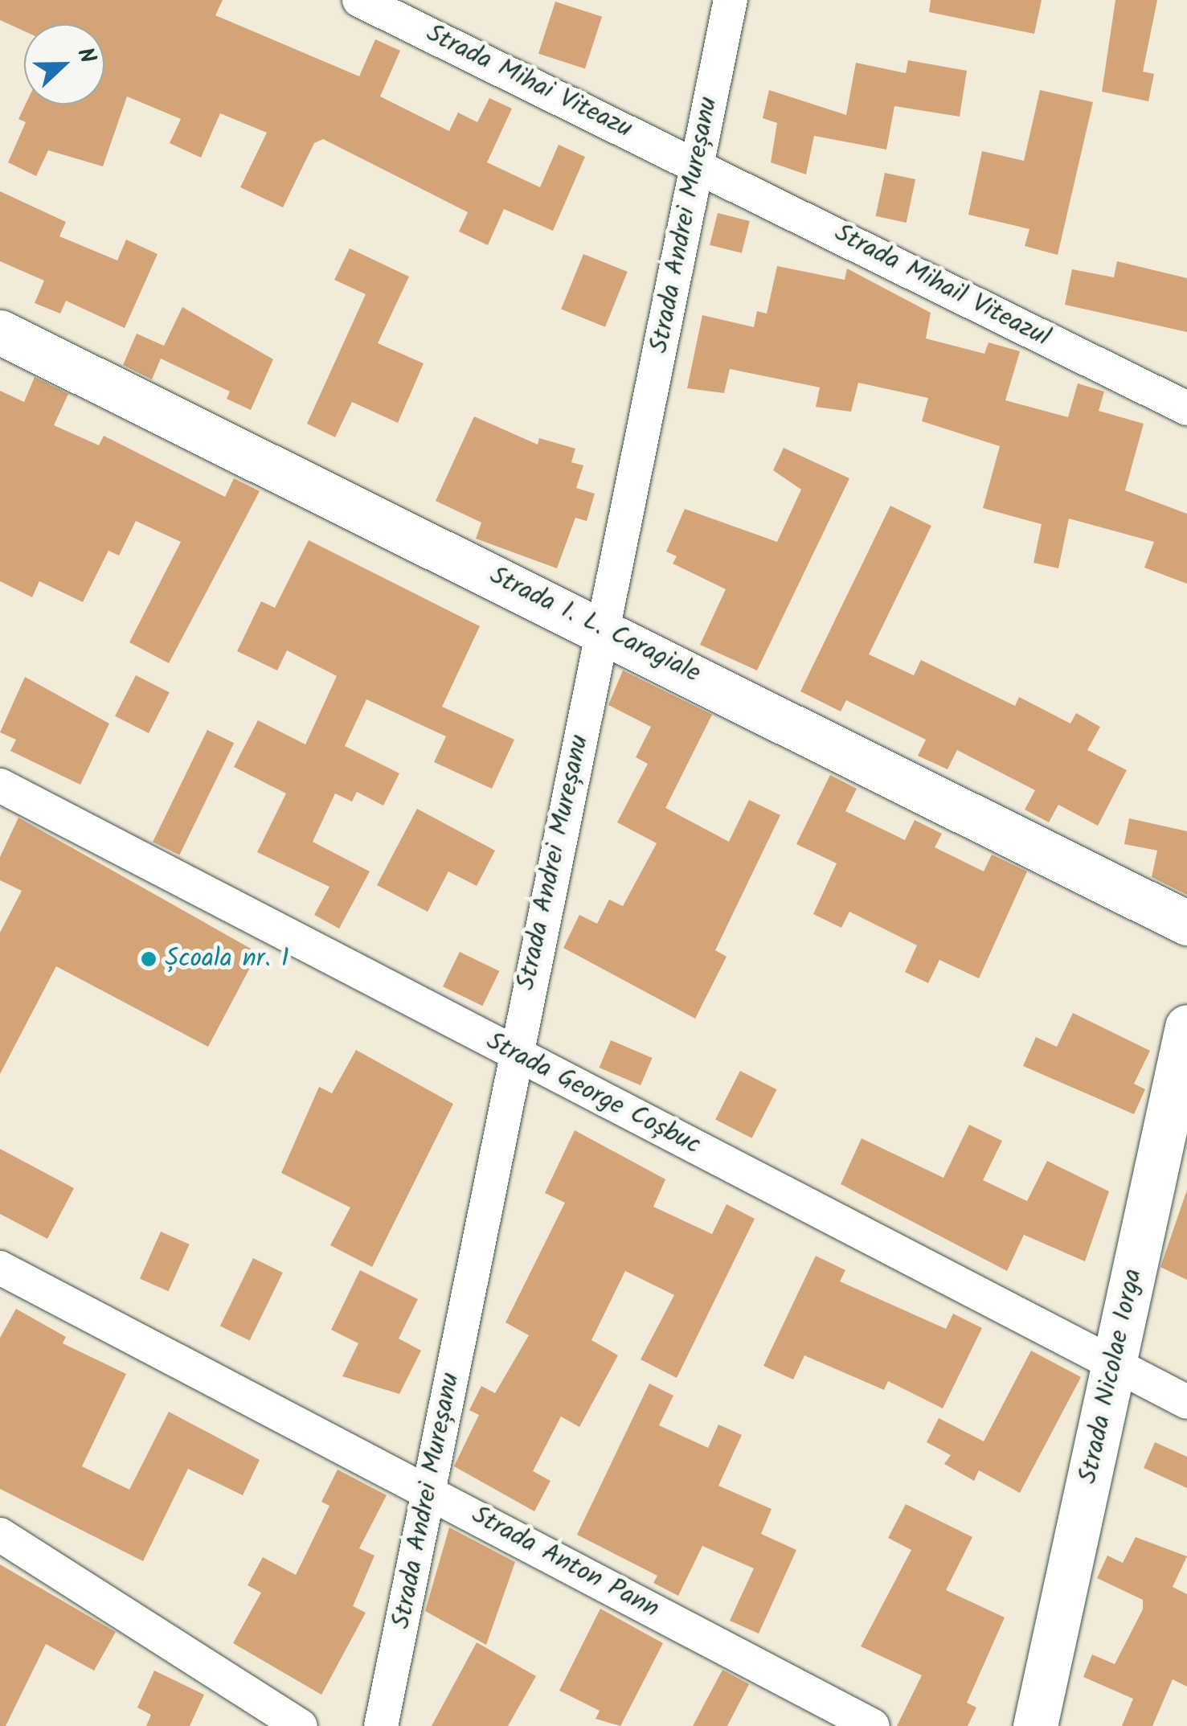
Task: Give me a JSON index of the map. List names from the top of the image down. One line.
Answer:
{"streets":{"street":["Strada Mihai Viteazu","Strada Andrei Mureșanu","Strada Mihail Viteazul","Strada I. L. Caragiale","Strada George Coșbuc","Strada Nicolae Iorga","Strada Anton Pann"]},"crossings":[["Strada Mihai Viteazu","Strada Andrei Mureșanu"],["Strada Mihai Viteazu","Strada Mihail Viteazul"],["Strada Andrei Mureșanu","Strada Mihail Viteazul"],["Strada Andrei Mureșanu","Strada I. L. Caragiale"],["Strada Andrei Mureșanu","Strada George Coșbuc"],["Strada Andrei Mureșanu","Strada Anton Pann"],["Strada George Coșbuc","Strada Nicolae Iorga"]],"places":["Școala nr. 1"],"north":"right"}
